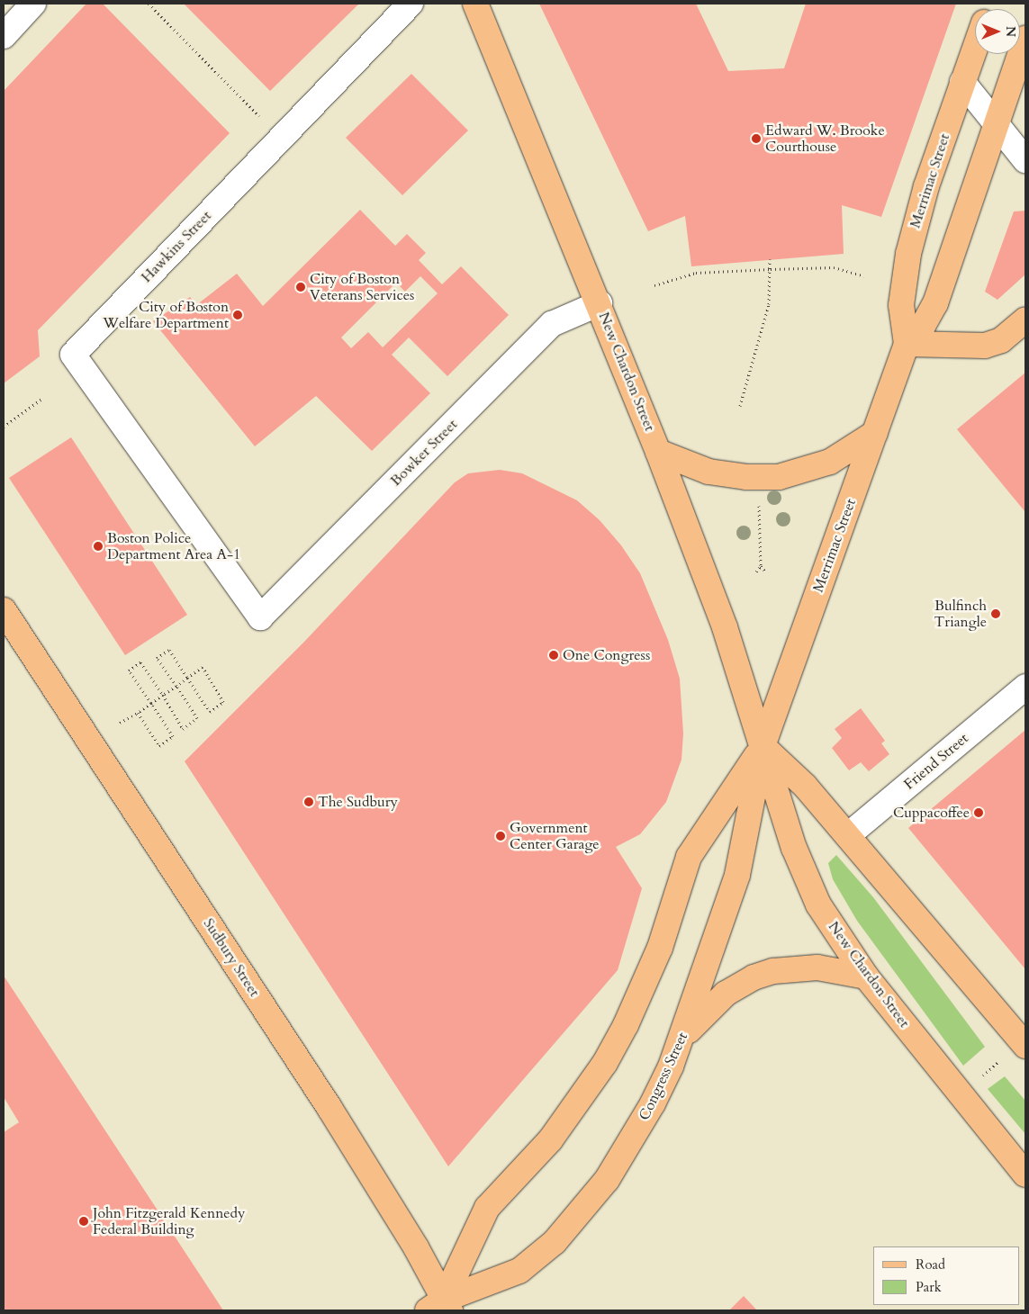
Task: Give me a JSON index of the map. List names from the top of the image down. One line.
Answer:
{"streets":{"main road":["Merrimac Street","New Chardon Street","Sudbury Street","Congress Street"],"street":["Hawkins Street","Bowker Street","Friend Street"]},"crossings":[["Merrimac Street","New Chardon Street"],["Merrimac Street","Congress Street"],["Hawkins Street","Bowker Street"],["New Chardon Street","Bowker Street"],["New Chardon Street","Congress Street"],["Sudbury Street","Congress Street"]],"places":["Edward W. Brooke Courthouse","City of Boston Veterans Services","City of Boston Welfare Department","Boston Police Department Area A-1","Bulfinch Triangle","One Congress","The Sudbury","Cuppacoffee","Government Center Garage","John Fitzgerald Kennedy Federal Building"],"legend":["Road","Park"],"north":"right"}
